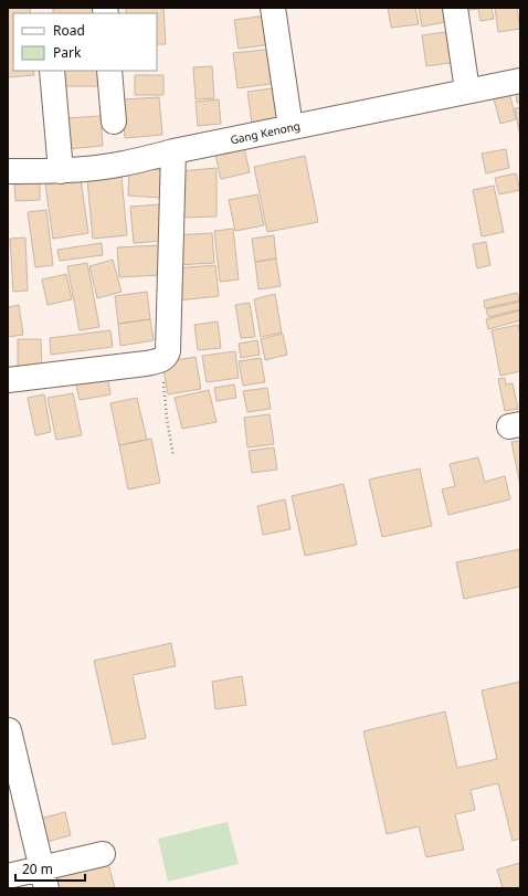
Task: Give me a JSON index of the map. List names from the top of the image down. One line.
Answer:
{"streets":{"street":["Gang Kenong"]},"legend":["Road","Park"],"scale_bar":"20 m"}
